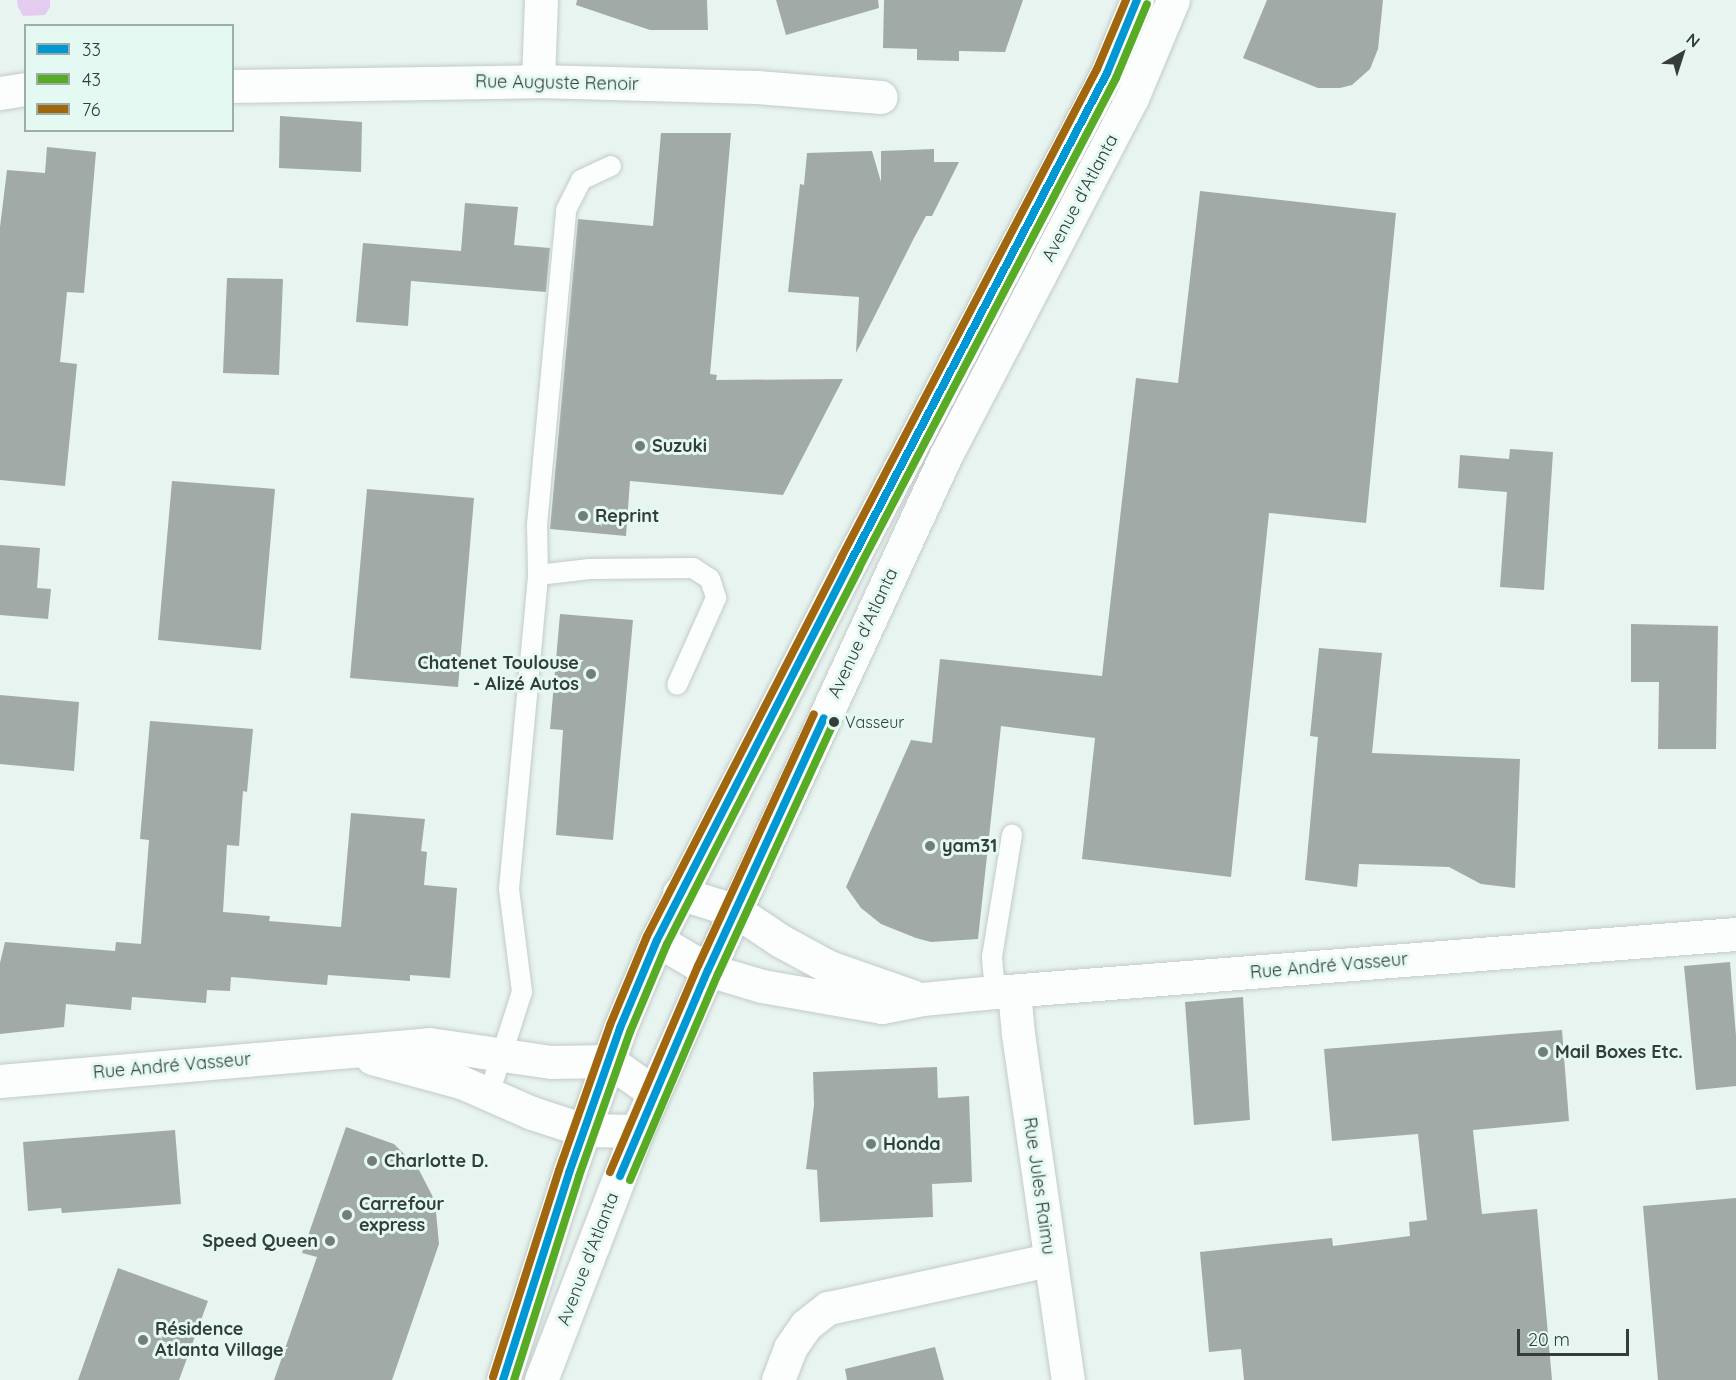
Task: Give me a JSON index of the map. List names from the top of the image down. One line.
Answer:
{"streets":{"street":["Rue Auguste Renoir","Avenue d'Atlanta","Rue André Vasseur","Rue Jules Raimu"]},"crossings":[["Avenue d'Atlanta","Rue André Vasseur"],["Rue André Vasseur","Rue Jules Raimu"]],"places":["Suzuki","Reprint","Chatenet Toulouse - Alizé Autos","Vasseur","yam31","Mail Boxes Etc.","Honda","Charlotte D.","Carrefour express","Speed Queen","Résidence Atlanta Village"],"lines":["transit line 33","transit line 76","transit line 43"],"legend":["33","43","76"],"scale_bar":"20 m","north":"top right"}
